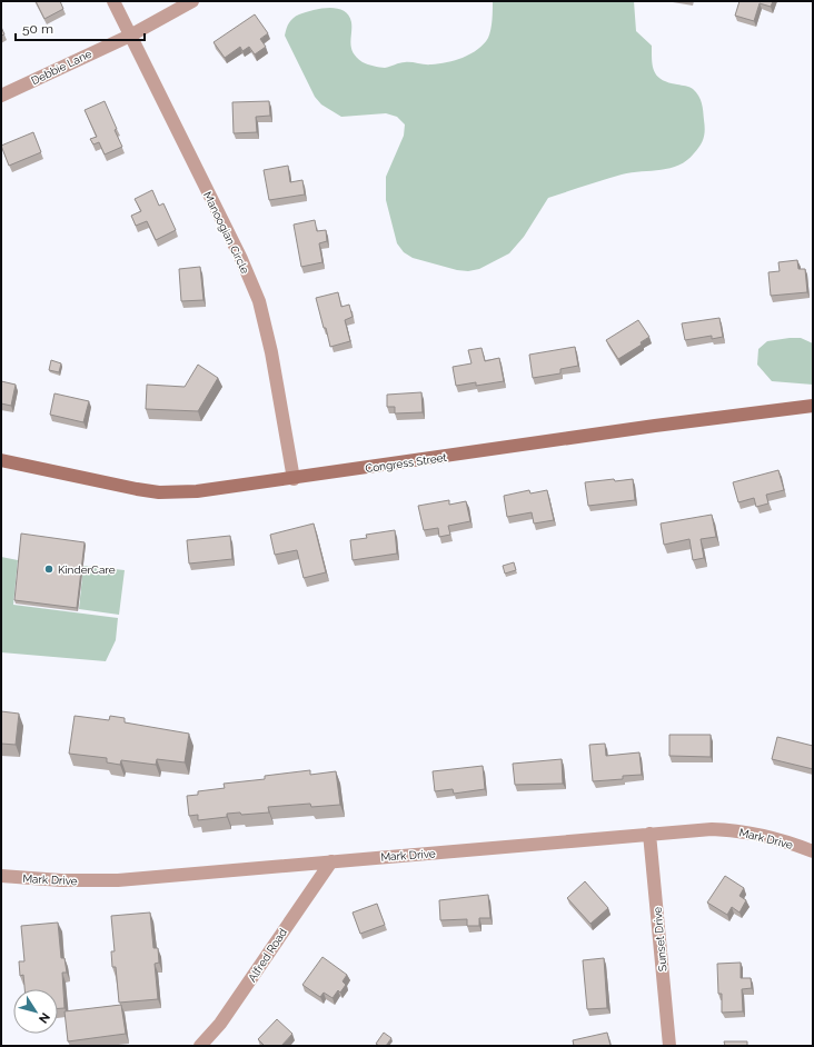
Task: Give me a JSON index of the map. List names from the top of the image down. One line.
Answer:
{"streets":{"main road":["Congress Street"],"street":["Debbie Lane","Manoogian Circle","Mark Drive","Sunset Drive","Alfred Road"]},"crossings":[["Debbie Lane","Manoogian Circle"],["Manoogian Circle","Congress Street"],["Mark Drive","Sunset Drive"],["Mark Drive","Alfred Road"]],"places":["KinderCare"],"scale_bar":"50 m","north":"bottom right"}
